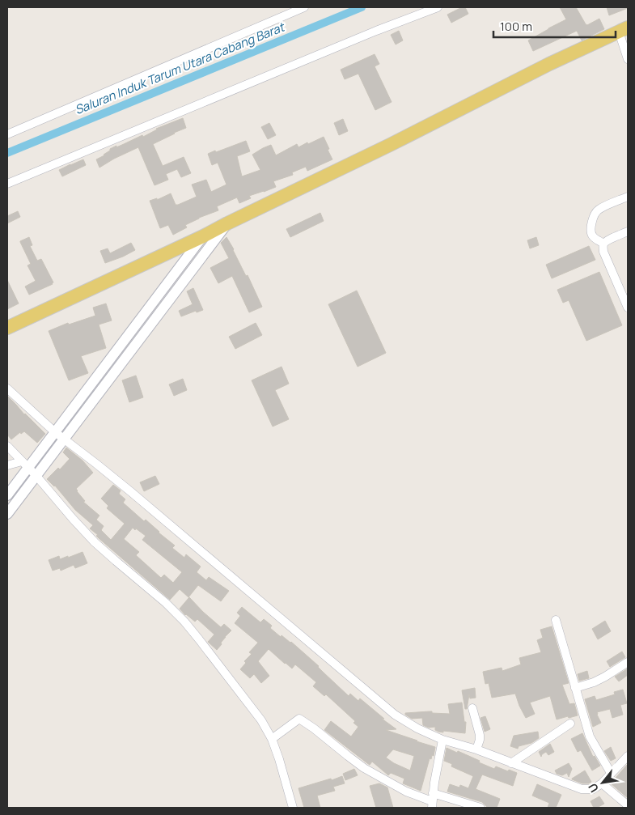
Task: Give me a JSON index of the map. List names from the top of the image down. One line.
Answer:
{"water":["Saluran Induk Tarum Utara Cabang Barat"],"scale_bar":"100 m","north":"bottom left"}
